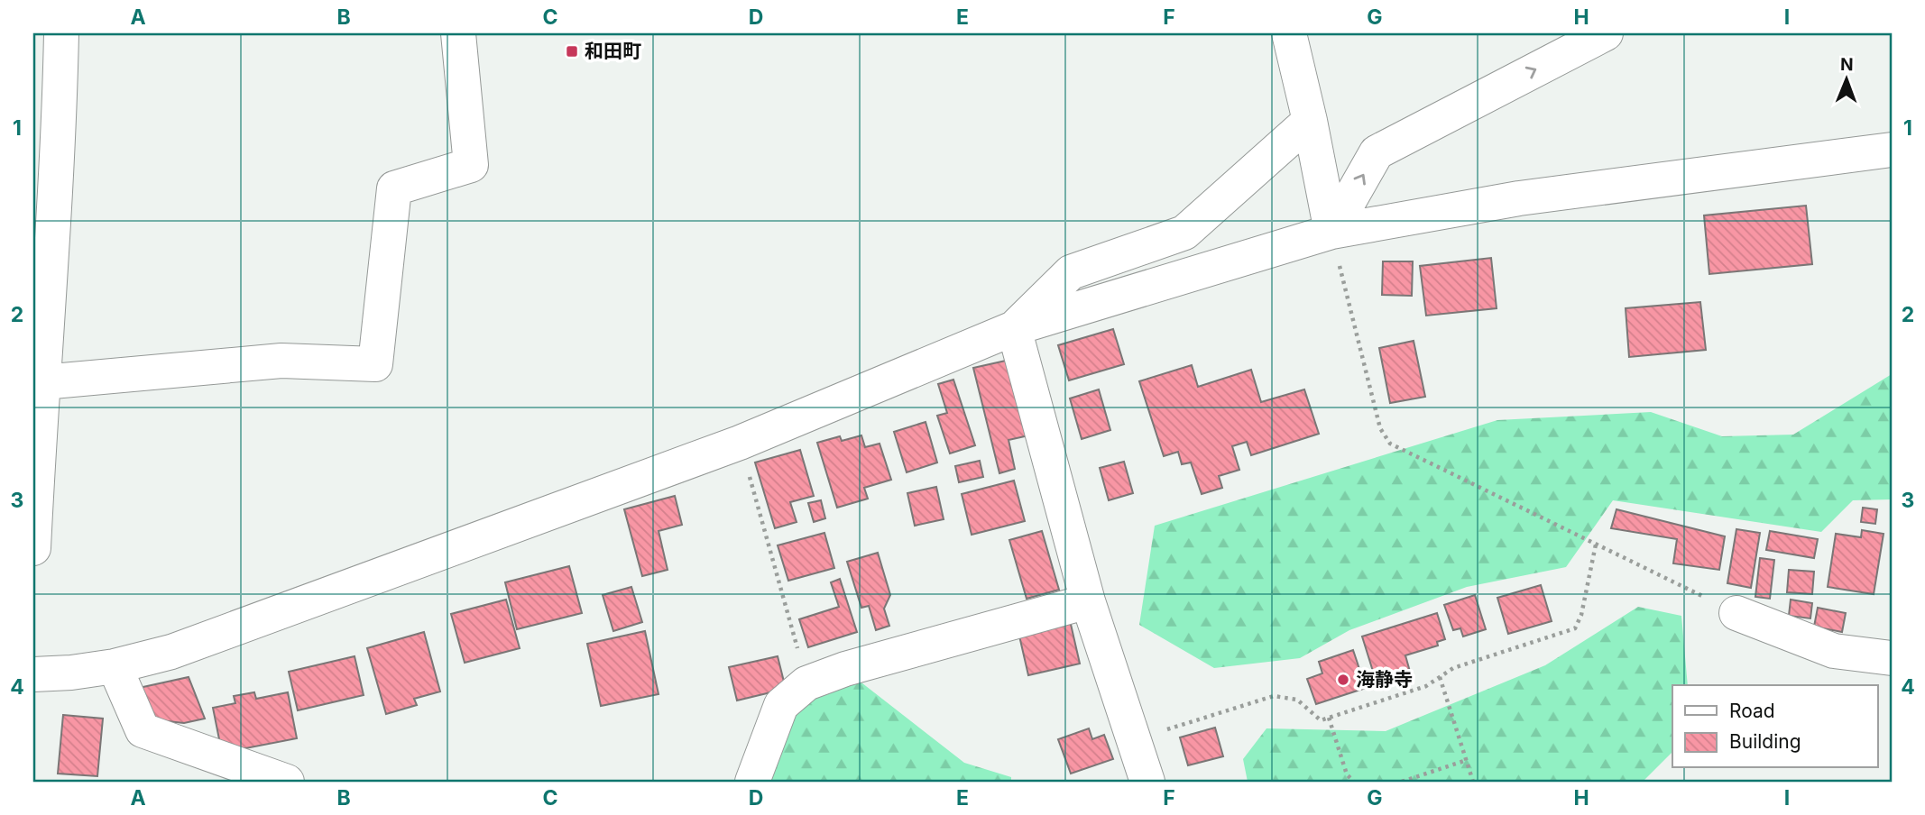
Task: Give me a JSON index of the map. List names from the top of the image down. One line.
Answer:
{"places":{"transit":["和田町"],"other":["海静寺"]},"legend":["Road","Building"],"north":"top","grid":{"columns":["A","B","C","D","E","F","G","H","I"],"rows":["1","2","3","4"]}}
